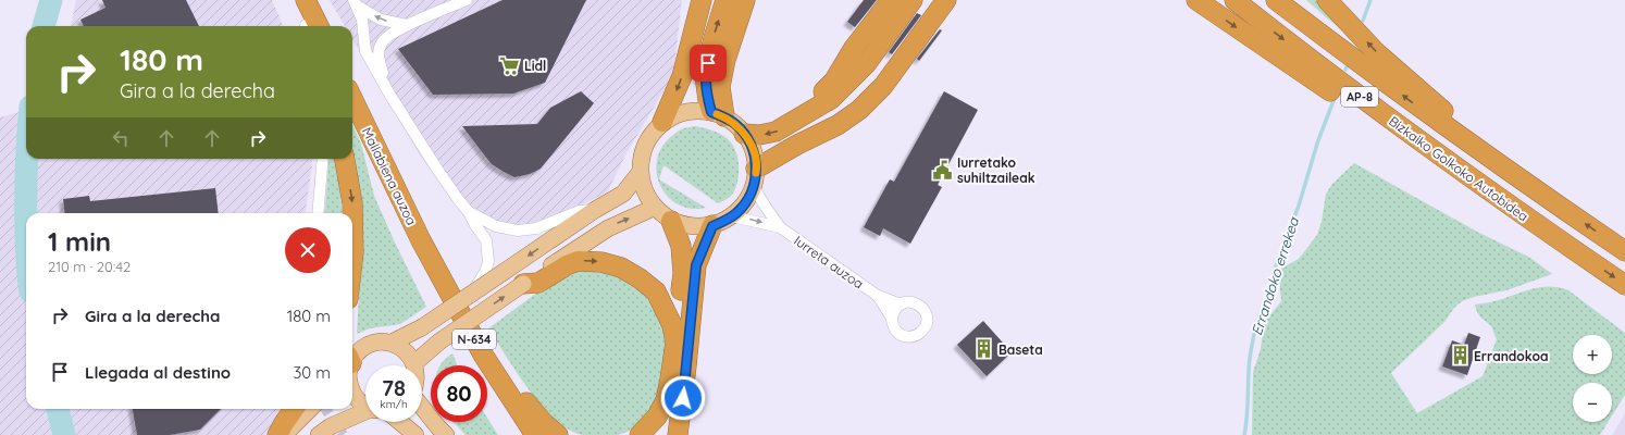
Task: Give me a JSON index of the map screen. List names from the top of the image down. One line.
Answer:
{"streets":{"highway":["AP-8","Bizkaiko Golkoko Autobidea","Mallabiena auzoa","N-634"],"street":["Iurreta auzoa"]},"crossings":[["Mallabiena auzoa","N-634"]],"water":["Errandoko errekea"],"places":{"supermarket":["Lidl"],"public building":["Iurretako suhiltzaileak"],"building":["Baseta","Errandokoa"]},"page":{"turn":["180 m","Gira a la derecha"],"heading":["1 min","210 m · 20:42"],"list":[{"name":"Gira a la derecha","value":"180 m"},{"name":"Llegada al destino","value":"30 m"}],"map_buttons":["+","−"],"speed":"78 km/h","limit":"80"}}
